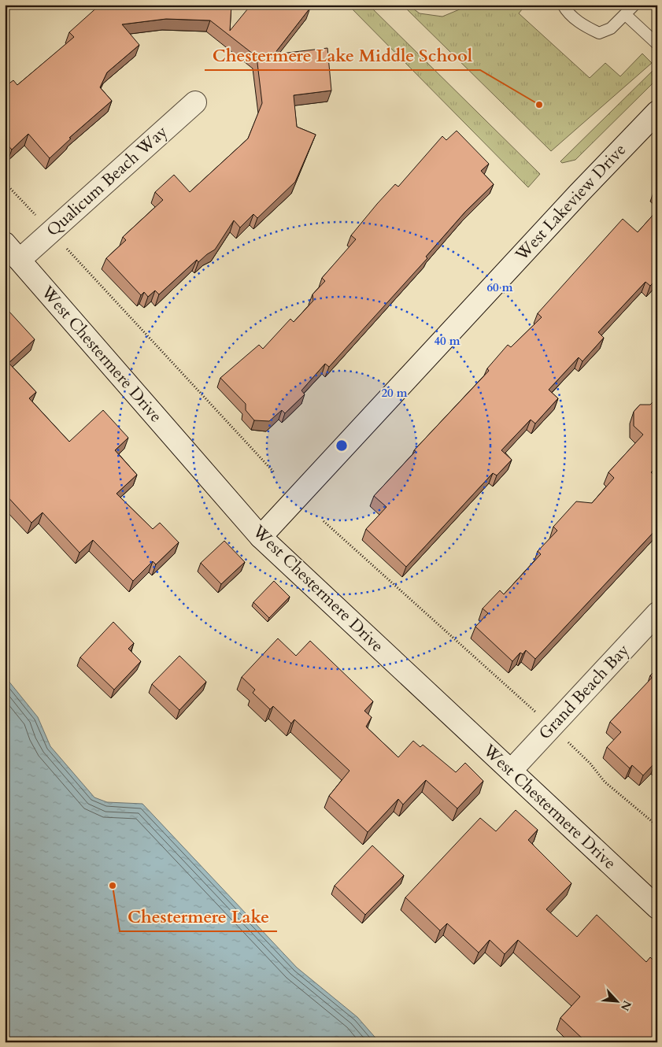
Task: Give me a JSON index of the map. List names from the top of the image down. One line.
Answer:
{"streets":{"street":["Qualicum Beach Way","West Lakeview Drive","West Chestermere Drive","Grand Beach Bay"]},"crossings":[["Qualicum Beach Way","West Chestermere Drive"],["West Lakeview Drive","West Chestermere Drive"],["West Chestermere Drive","Grand Beach Bay"]],"places":["Chestermere Lake Middle School","Chestermere Lake"],"north":"bottom right","rings":["60 m","40 m","20 m"]}
